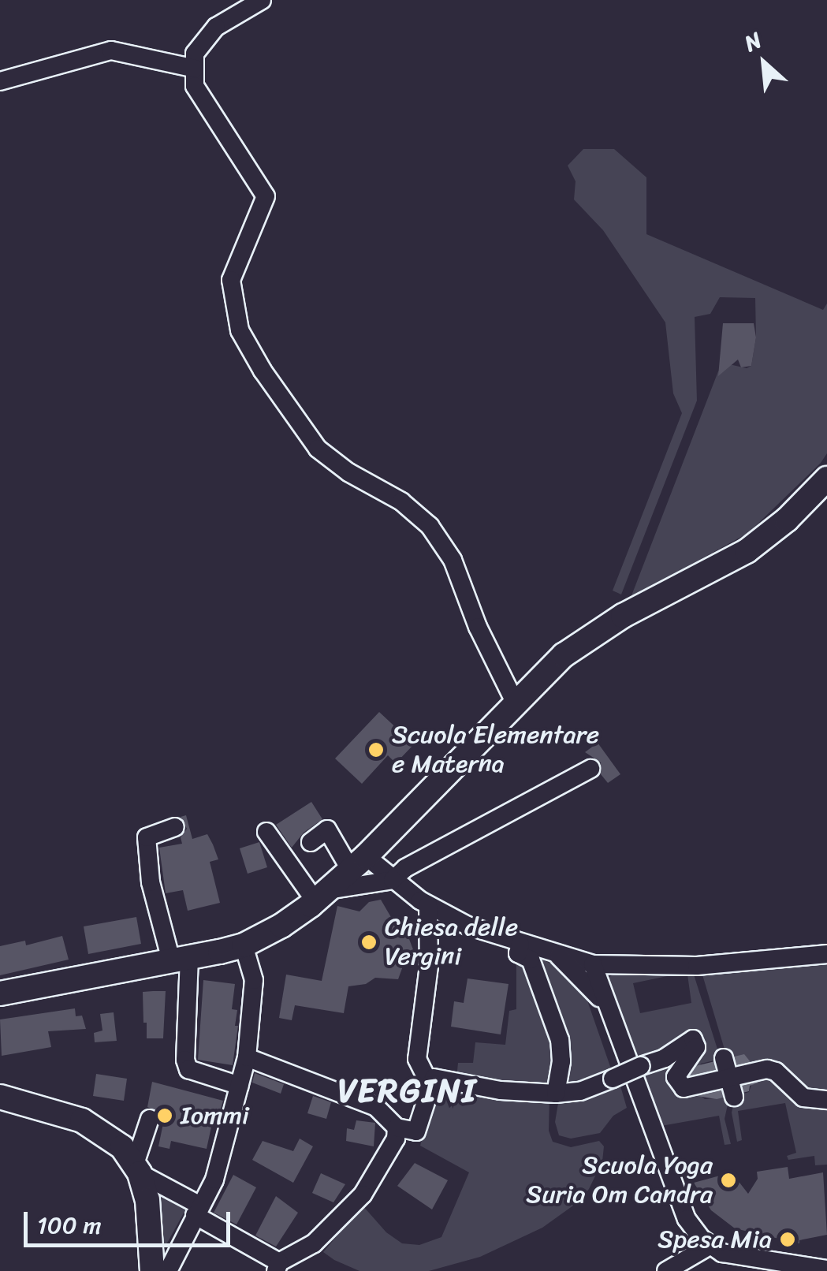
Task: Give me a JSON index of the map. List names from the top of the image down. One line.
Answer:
{"districts":["VERGINI"],"places":["Scuola Elementare e Materna","Chiesa delle Vergini","Iommi","Scuola Yoga Suria Om Candra","Spesa Mia"],"scale_bar":"100 m","north":"top left"}
